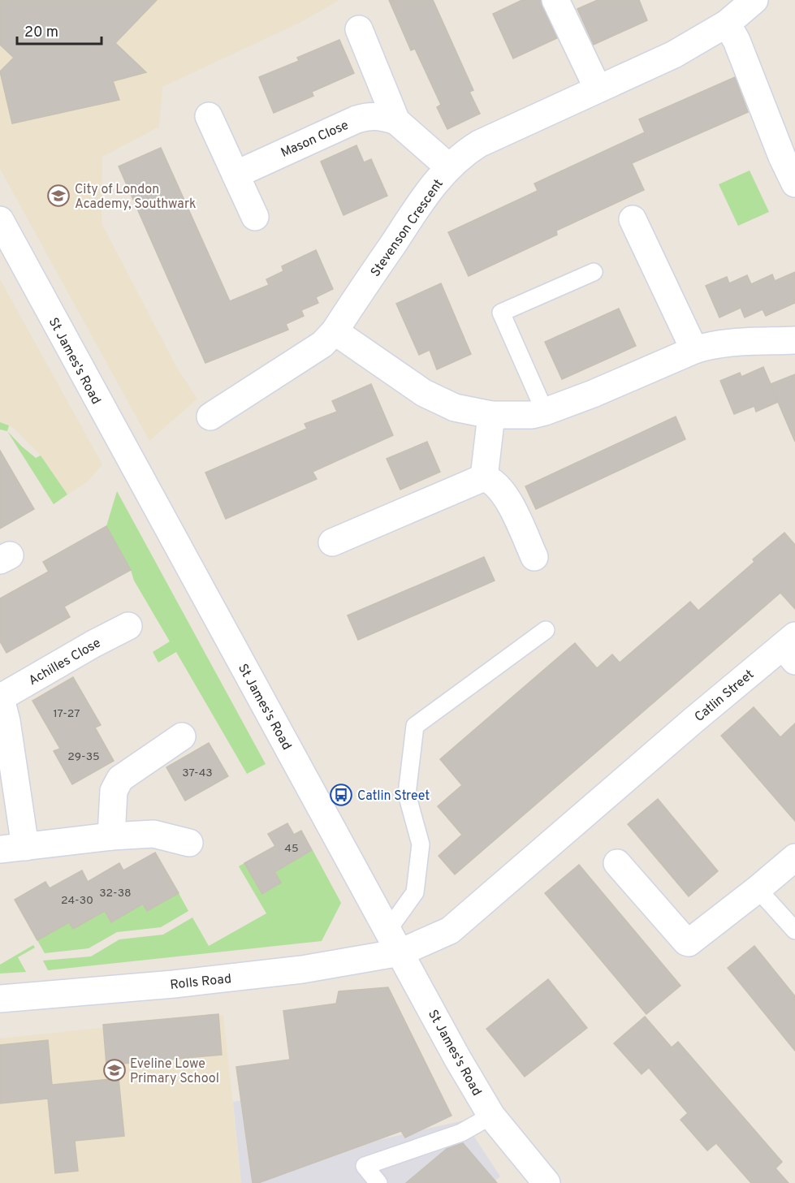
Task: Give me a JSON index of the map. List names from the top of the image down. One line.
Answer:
{"streets":{"street":["Mason Close","Stevenson Crescent","St James's Road","Achilles Close","Catlin Street","Rolls Road"]},"crossings":[["Mason Close","Stevenson Crescent"],["St James's Road","Catlin Street"],["St James's Road","Rolls Road"],["Catlin Street","Rolls Road"]],"places":{"school or university":["City of London Academy, Southwark","Eveline Lowe Primary School"],"bus stop":["Catlin Street"]},"house_numbers":["17-27","29-35","37-43","45","32-38","24-30"],"scale_bar":"20 m"}
